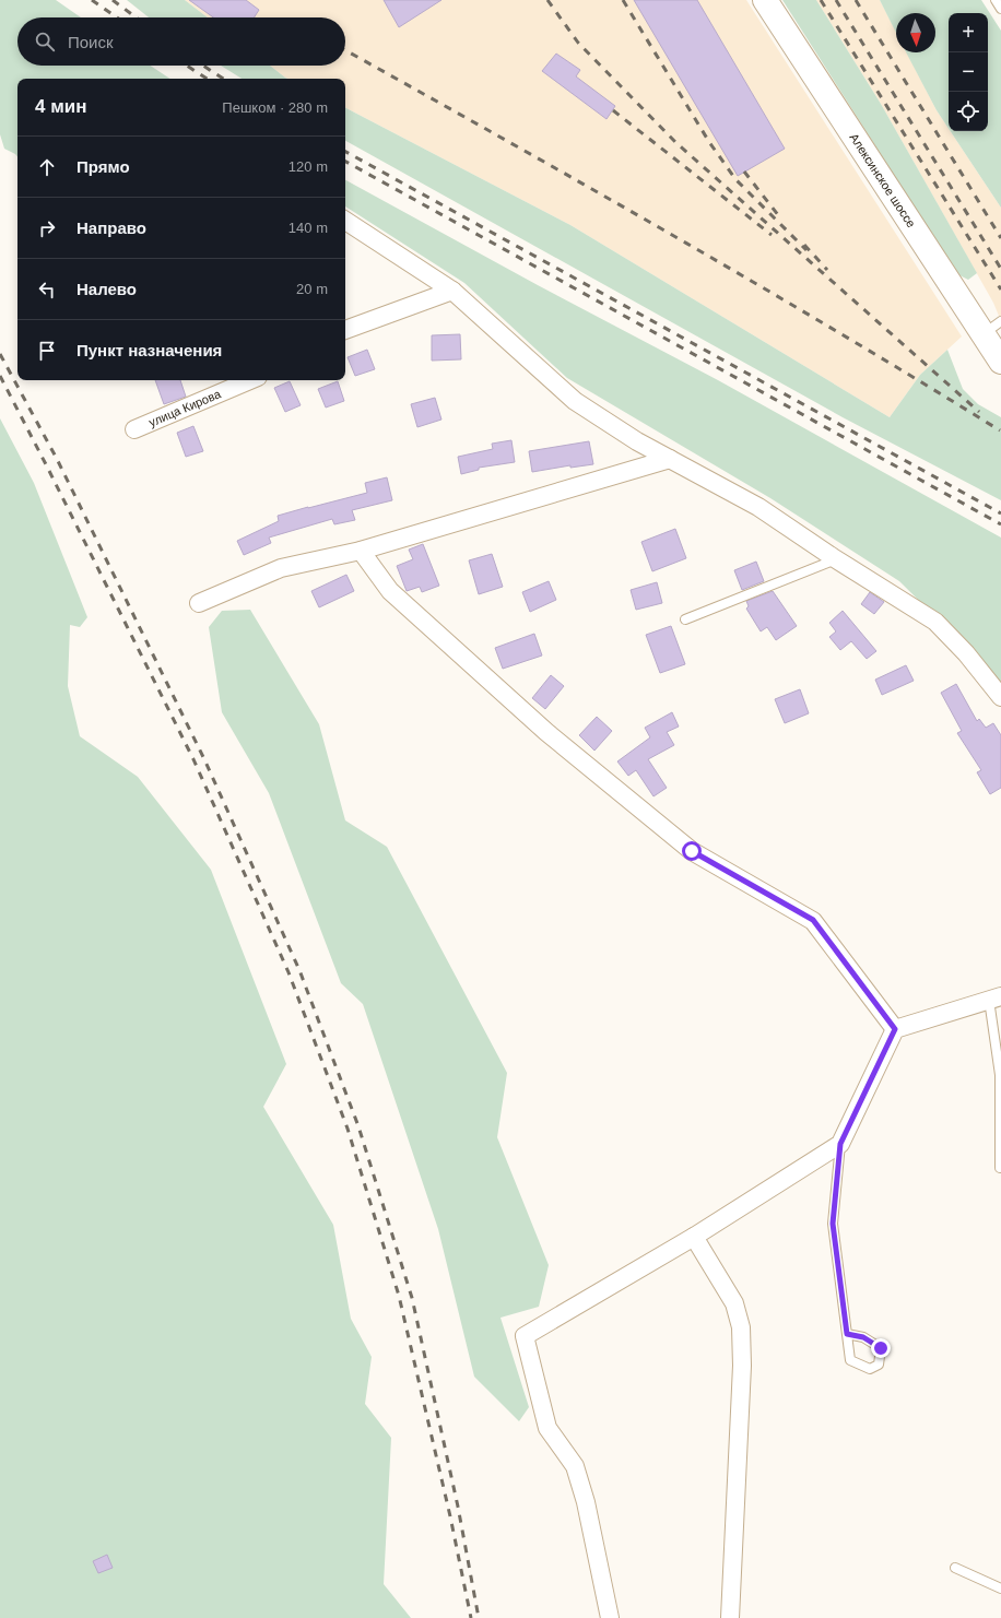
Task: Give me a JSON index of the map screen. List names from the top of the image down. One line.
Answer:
{"streets":{"main road":["Алексинское шоссе"],"street":["улица Кирова"]},"north":"bottom","page":{"map_buttons":["+","−"],"search":"Поиск","heading":["4 мин","Пешком · 280 m"],"list":[["Прямо","120 m"],["Направо","140 m"],["Налево","20 m"],"Пункт назначения"]}}
